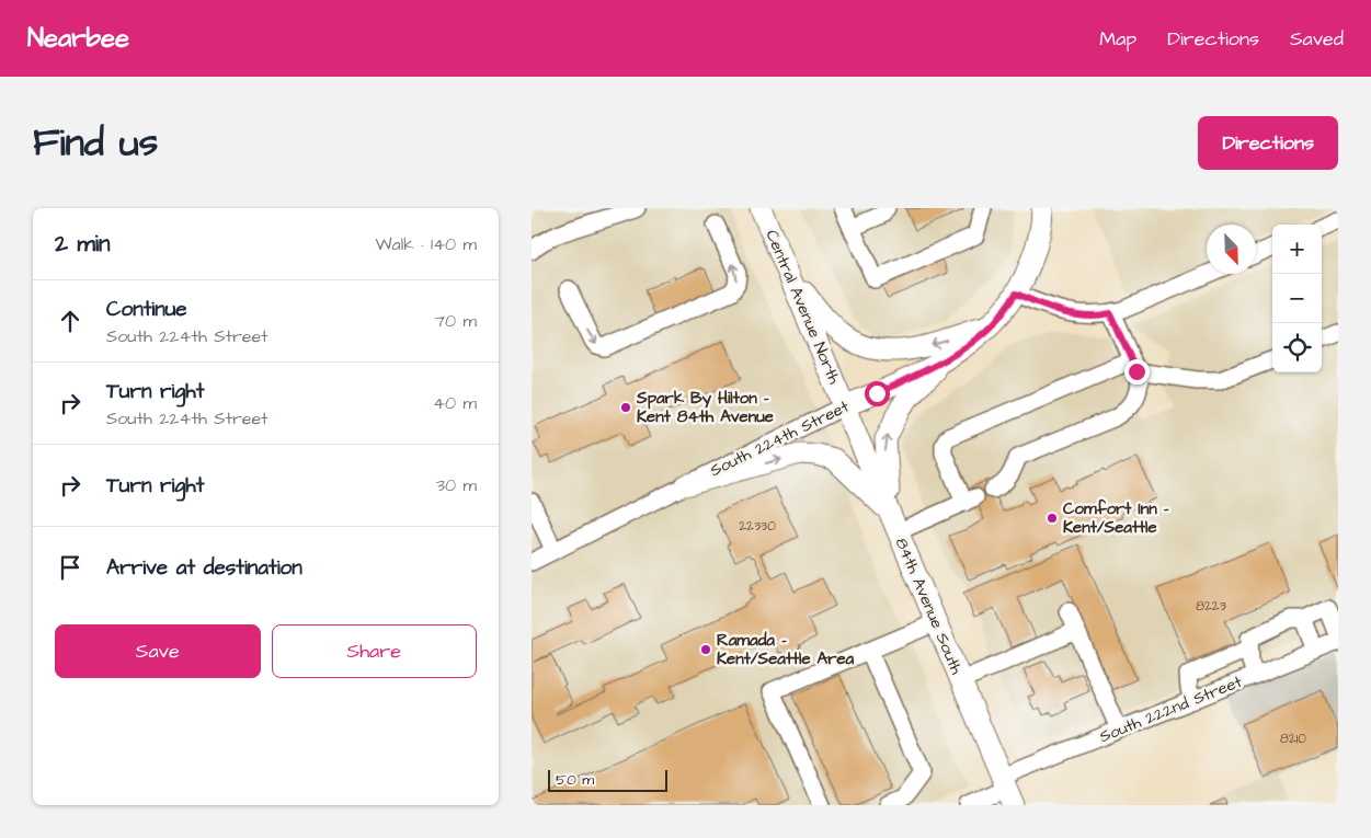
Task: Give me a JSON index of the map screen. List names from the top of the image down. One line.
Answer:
{"streets":{"main road":["Central Avenue North","South 224th Street","84th Avenue South"],"street":["South 222nd Street"]},"crossings":[["Central Avenue North","South 224th Street"],["Central Avenue North","84th Avenue South"],["South 224th Street","84th Avenue South"],["84th Avenue South","South 222nd Street"]],"places":["Spark By Hilton - Kent 84th Avenue","Comfort Inn - Kent/Seattle","Ramada - Kent/Seattle Area"],"house_numbers":["22330","8223","8210"],"scale_bar":"50 m","north":"bottom right","page":{"header":"Nearbee","nav":["Map","Directions","Saved"],"title":"Find us","buttons":["Directions",["Save","Share"]],"heading":["2 min","Walk · 140 m"],"map_buttons":["+","−"],"list":[["Continue","South 224th Street","70 m"],["Turn right","South 224th Street","40 m"],["Turn right","30 m"],"Arrive at destination"],"scale":"50 m"}}
